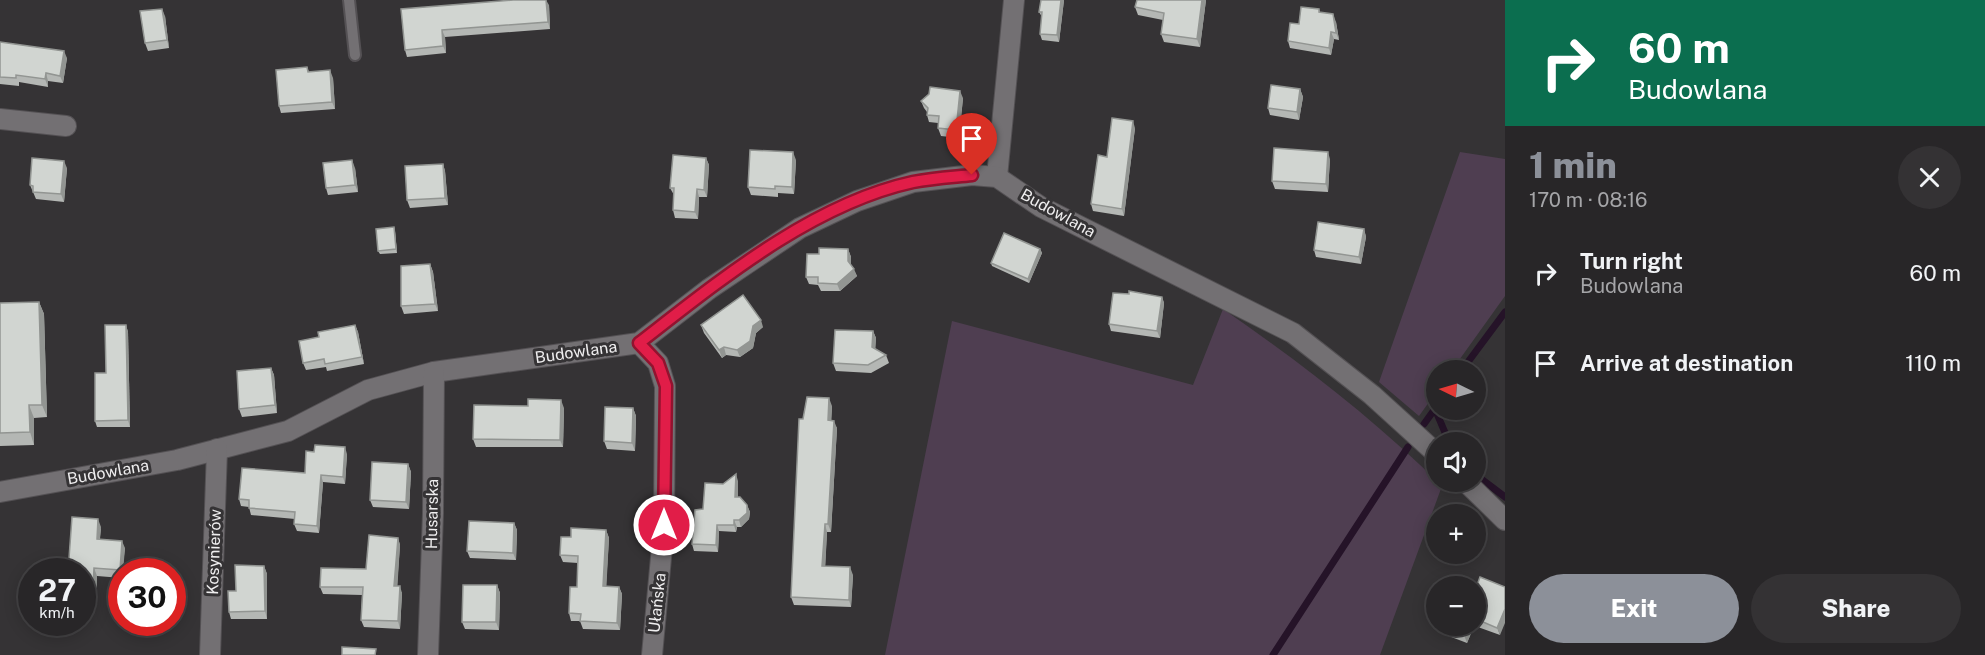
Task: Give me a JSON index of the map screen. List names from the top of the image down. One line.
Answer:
{"streets":{"street":["Budowlana","Husarska","Kosynierów","Ułańska"]},"crossings":[["Budowlana","Husarska"],["Budowlana","Kosynierów"],["Budowlana","Ułańska"]],"north":"left","page":{"turn":["60 m","Budowlana"],"heading":["1 min","170 m · 08:16"],"list":[{"name":"Turn right","note":"Budowlana","value":"60 m"},{"name":"Arrive at destination","value":"110 m"}],"map_buttons":["+","−"],"speed":"27 km/h","limit":"30","buttons":["Exit","Share"]}}
